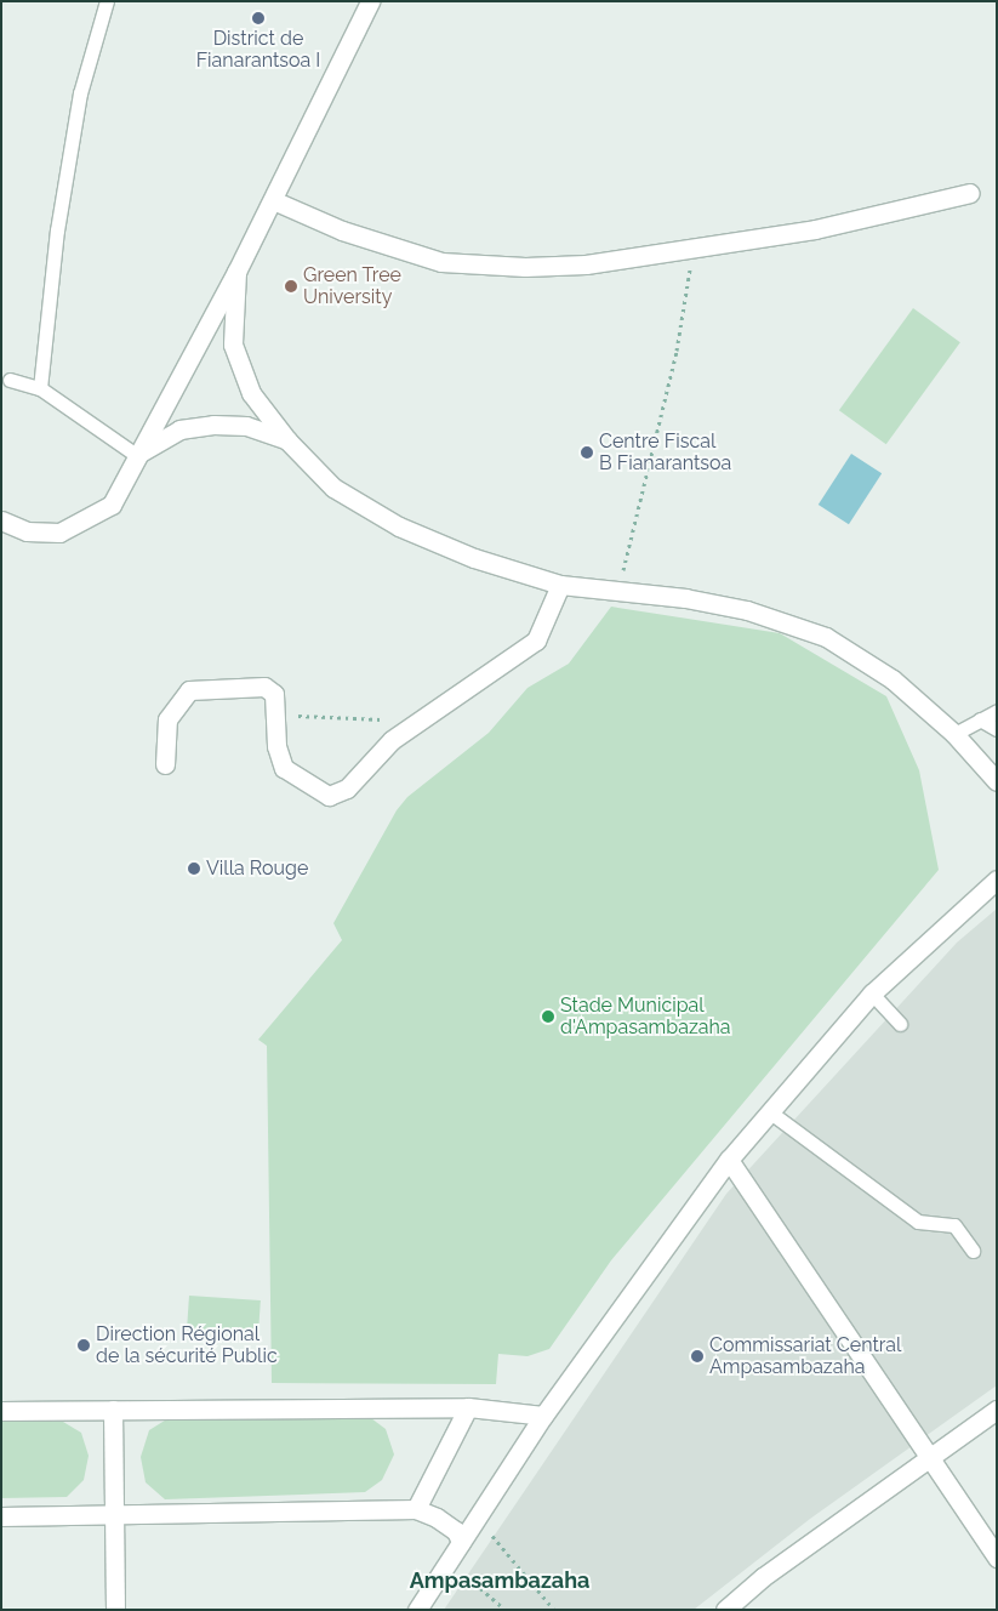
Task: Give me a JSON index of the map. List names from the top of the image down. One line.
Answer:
{"districts":["Ampasambazaha"],"places":["District de Fianarantsoa I","Green Tree University","Centre Fiscal B Fianarantsoa","Villa Rouge","Stade Municipal d'Ampasambazaha","Direction Régional de la sécurité Public","Commissariat Central Ampasambazaha"]}
